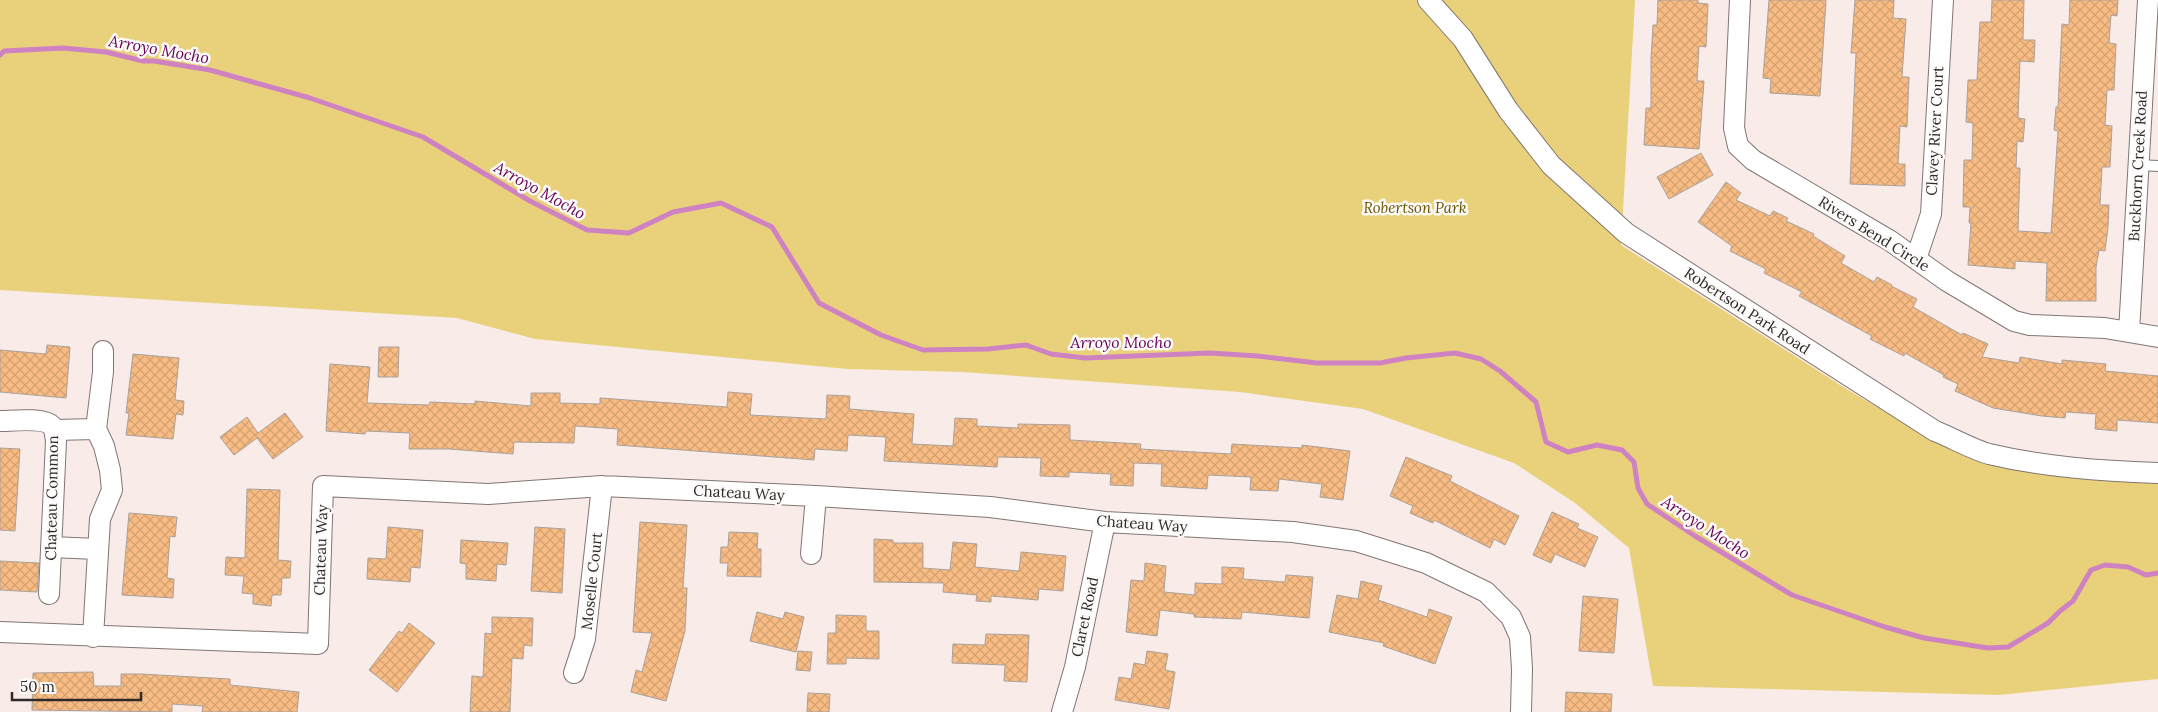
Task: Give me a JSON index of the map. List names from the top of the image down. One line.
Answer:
{"streets":{"street":["Clavey River Court","Buckhorn Creek Road","Rivers Bend Circle","Robertson Park Road","Chateau Way","Chateau Common","Moselle Court","Claret Road"]},"crossings":[["Clavey River Court","Rivers Bend Circle"],["Buckhorn Creek Road","Rivers Bend Circle"],["Chateau Way","Moselle Court"],["Chateau Way","Claret Road"]],"water":["Arroyo Mocho"],"parks":["Robertson Park"],"scale_bar":"50 m"}
